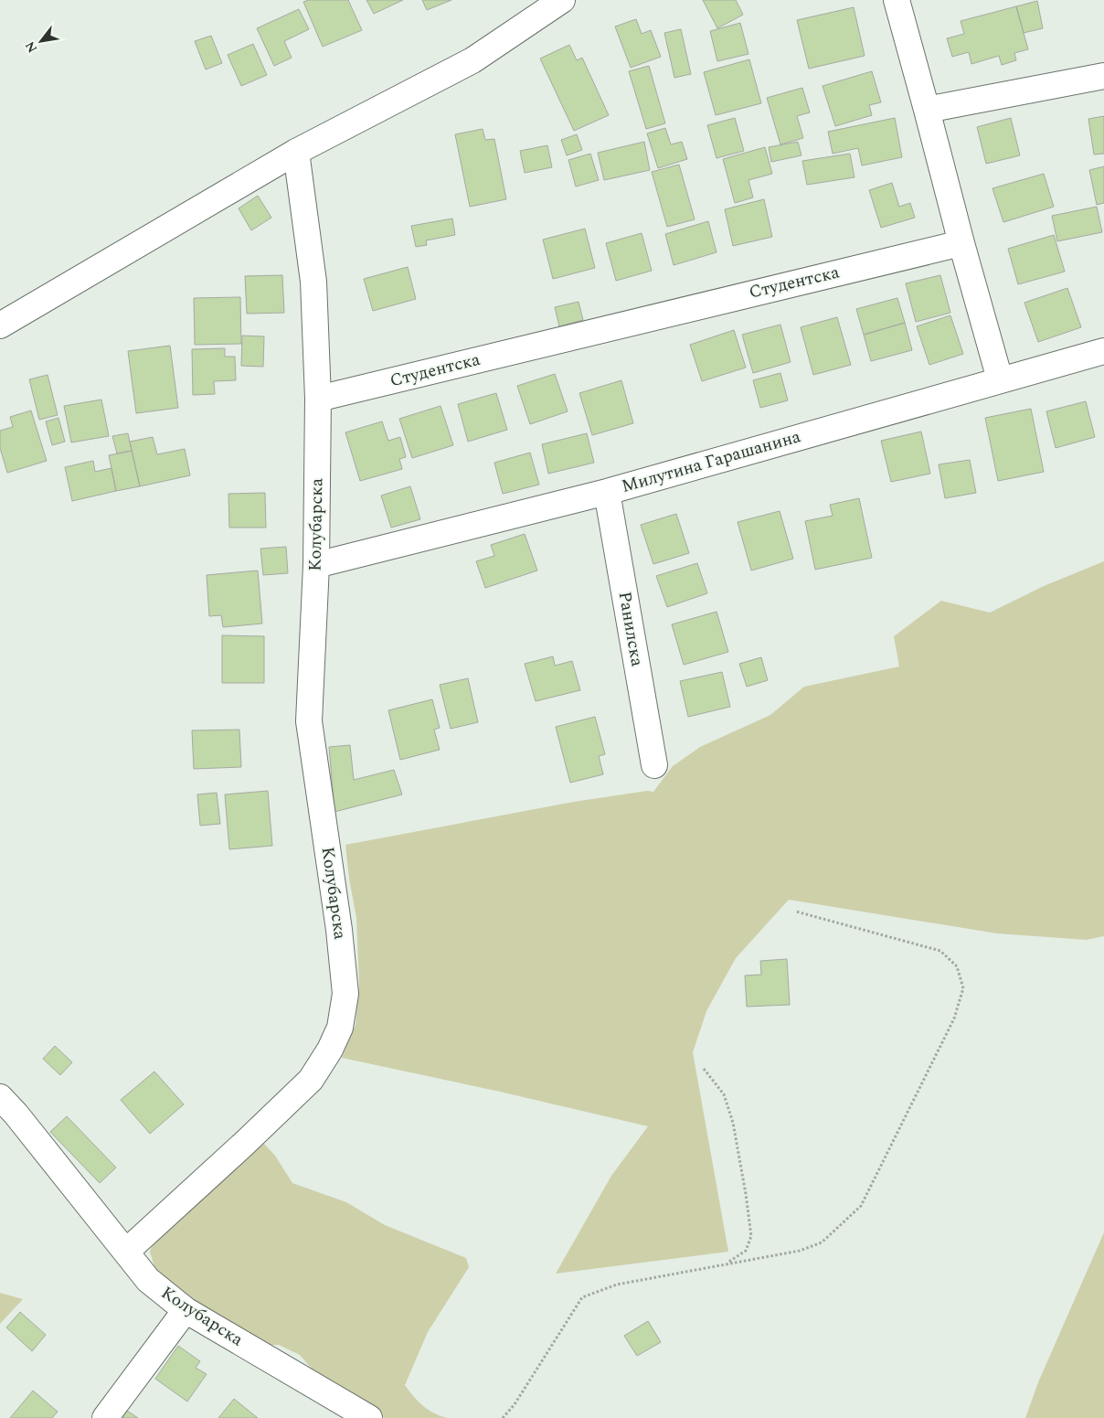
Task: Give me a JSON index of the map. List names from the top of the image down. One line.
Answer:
{"streets":{"street":["Студентска","Милутина Гарашанина","Колубарска","Ранилска"]},"crossings":[["Студентска","Колубарска"],["Милутина Гарашанина","Колубарска"],["Милутина Гарашанина","Ранилска"]],"north":"bottom left"}
